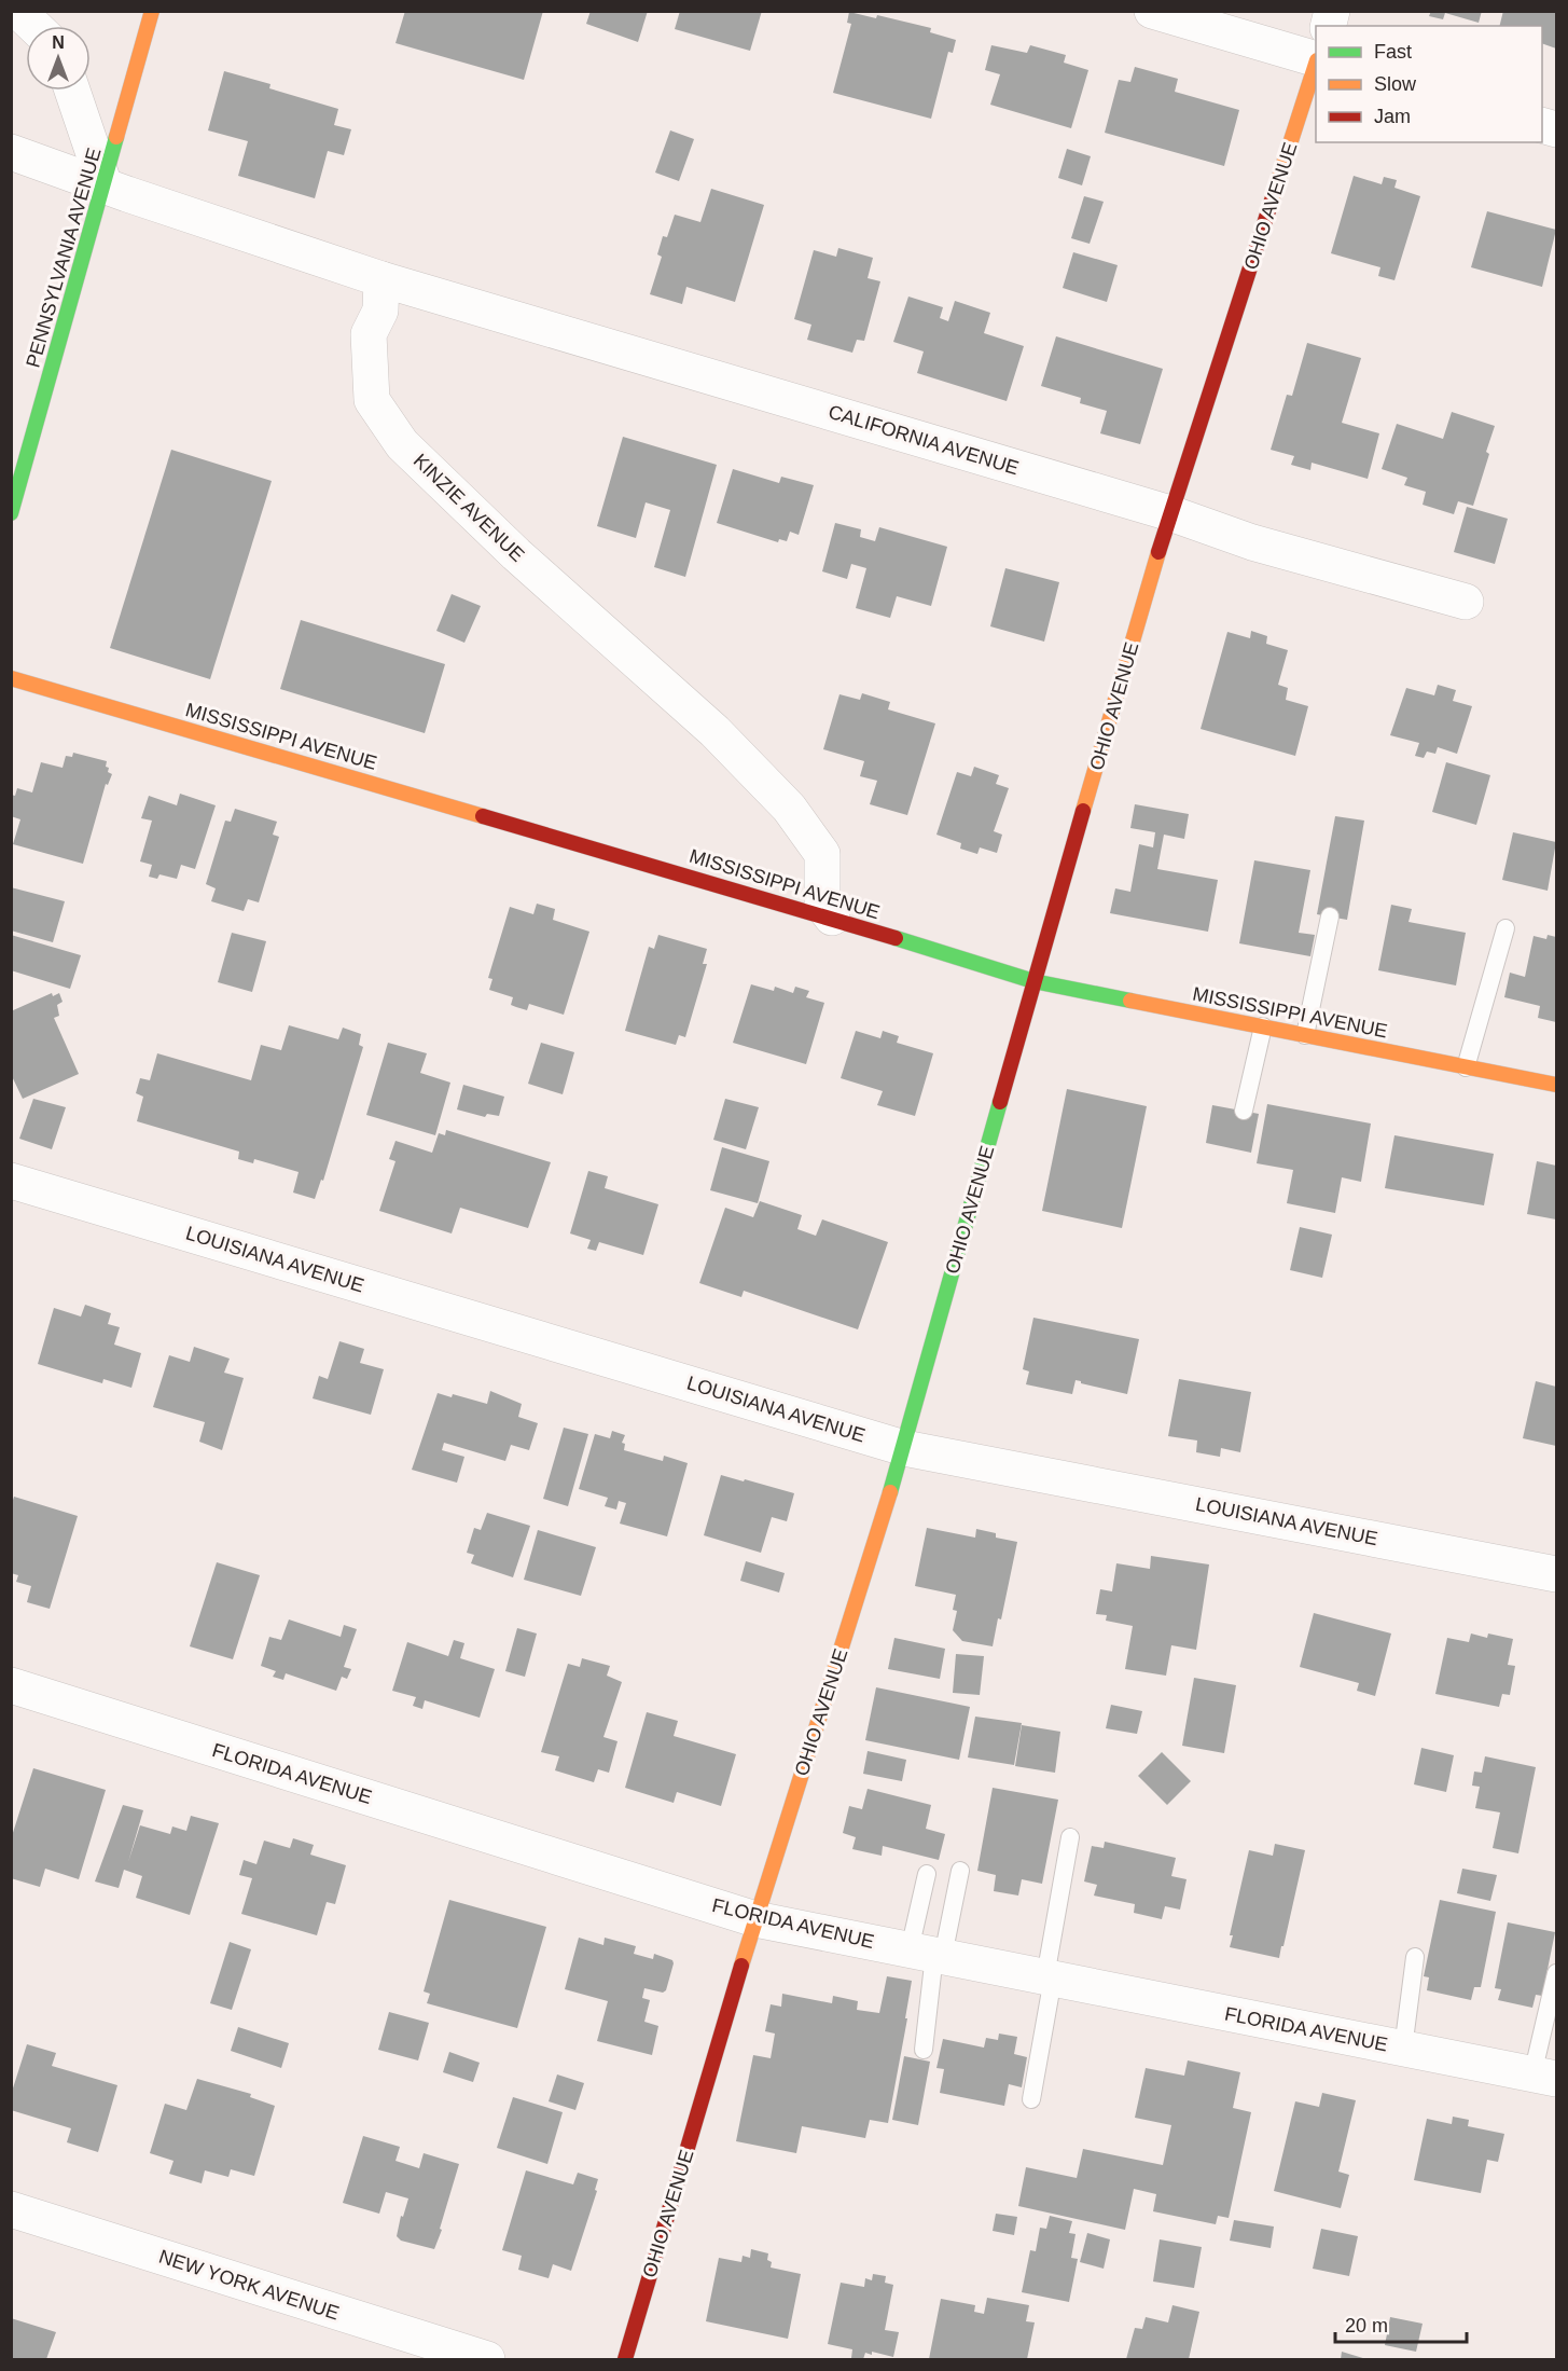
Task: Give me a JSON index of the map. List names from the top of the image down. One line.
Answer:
{"streets":{"street":["OHIO AVENUE","PENNSYLVANIA AVENUE","CALIFORNIA AVENUE","KINZIE AVENUE","MISSISSIPPI AVENUE","LOUISIANA AVENUE","FLORIDA AVENUE","NEW YORK AVENUE"]},"crossings":[["OHIO AVENUE","CALIFORNIA AVENUE"],["OHIO AVENUE","MISSISSIPPI AVENUE"],["OHIO AVENUE","LOUISIANA AVENUE"],["OHIO AVENUE","FLORIDA AVENUE"],["CALIFORNIA AVENUE","KINZIE AVENUE"],["KINZIE AVENUE","MISSISSIPPI AVENUE"]],"legend":["Fast","Slow","Jam"],"scale_bar":"20 m","north":"top"}
